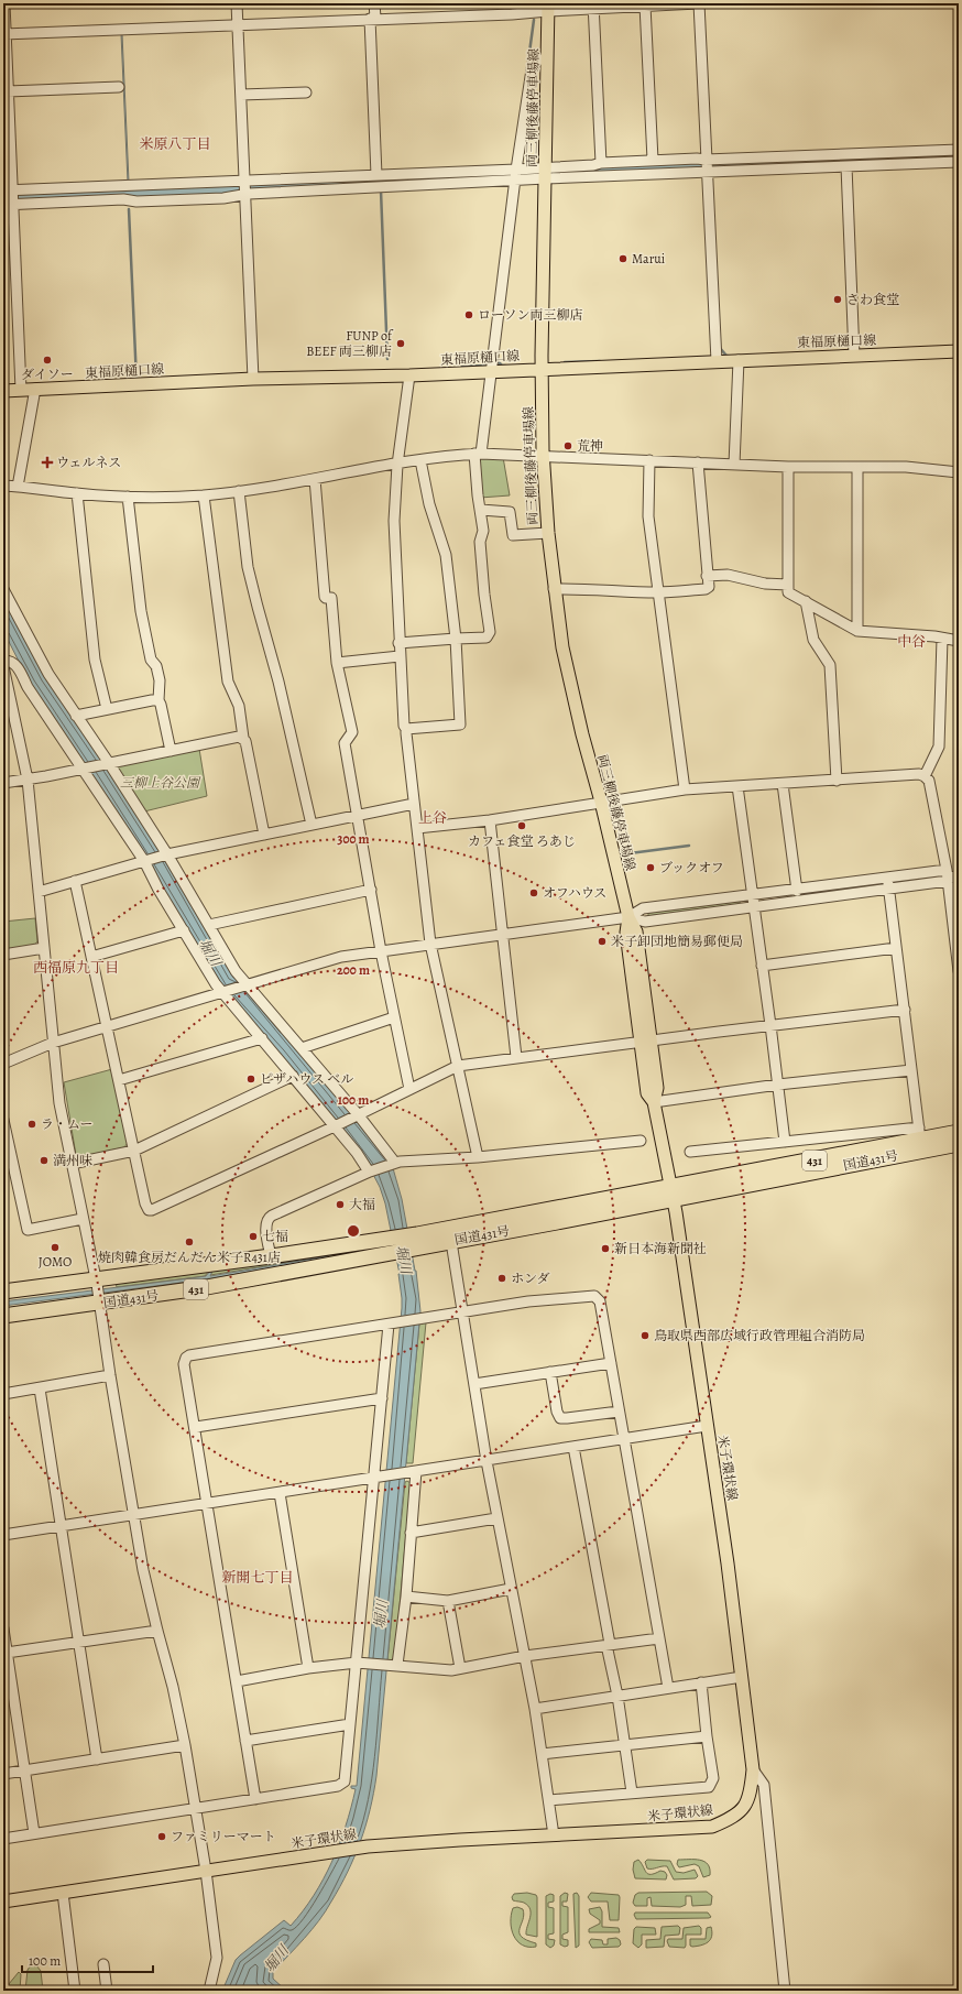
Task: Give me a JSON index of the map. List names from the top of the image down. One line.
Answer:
{"streets":{"highway":["431","国道431号"],"main road":["両三柳後藤停車場線","東福原樋口線","米子環状線"]},"crossings":[["両三柳後藤停車場線","東福原樋口線"],["両三柳後藤停車場線","国道431号"],["両三柳後藤停車場線","米子環状線"],["国道431号","米子環状線"]],"districts":["米原八丁目","中谷","上谷","西福原九丁目","新開七丁目"],"water":["堀川"],"parks":["三柳上谷公園"],"places":{"other":["Marui","さわ食堂","ローソン両三柳店","FUNP of BEEF 両三柳店","ダイソー","荒神","カフェ食堂 ろあじ","ブックオフ","オフハウス","米子卸団地簡易郵便局","ピザハウス ベル","ラ・ムー","満州味","大福","七福","焼肉韓食房だんだん米子R431店","JOMO","新日本海新聞社","ホンダ","鳥取県西部広域行政管理組合消防局","ファミリーマート"],"health":["ウェルネス"]},"scale_bar":"100 m","rings":["300 m","200 m","100 m"]}
